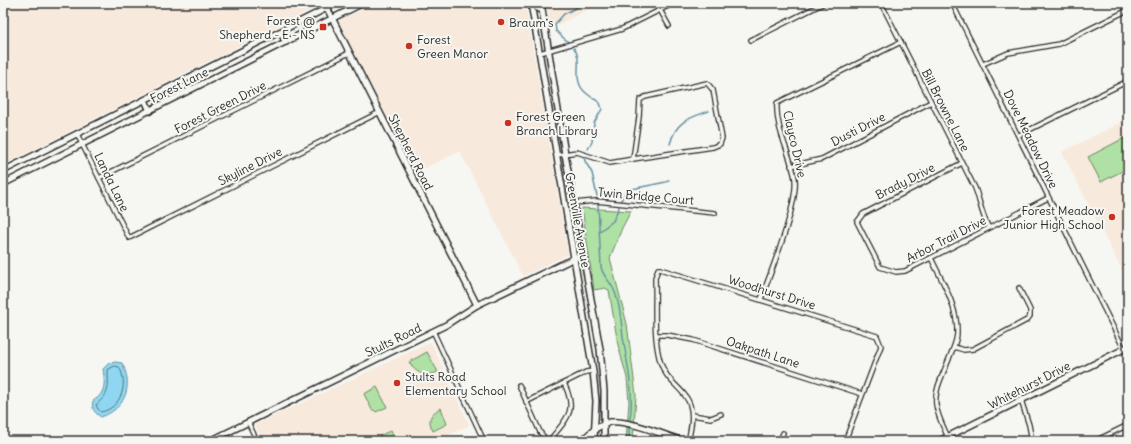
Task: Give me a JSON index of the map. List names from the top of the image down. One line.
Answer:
{"streets":{"main road":["Forest Lane","Shepherd Road","Greenville Avenue","Stults Road","Whitehurst Drive"],"street":["Forest Green Drive","Bill Browne Lane","Dusti Drive","Dove Meadow Drive","Clayco Drive","Skyline Drive","Brady Drive","Landa Lane","Twin Bridge Court","Arbor Trail Drive","Woodhurst Drive","Oakpath Lane"]},"crossings":[["Forest Lane","Shepherd Road"],["Forest Lane","Landa Lane"],["Forest Green Drive","Shepherd Road"],["Forest Green Drive","Landa Lane"],["Bill Browne Lane","Dusti Drive"],["Bill Browne Lane","Clayco Drive"],["Bill Browne Lane","Brady Drive"],["Bill Browne Lane","Arbor Trail Drive"],["Dusti Drive","Clayco Drive"],["Dove Meadow Drive","Arbor Trail Drive"],["Dove Meadow Drive","Whitehurst Drive"],["Clayco Drive","Woodhurst Drive"],["Shepherd Road","Skyline Drive"],["Shepherd Road","Stults Road"],["Skyline Drive","Landa Lane"],["Brady Drive","Arbor Trail Drive"],["Twin Bridge Court","Greenville Avenue"],["Greenville Avenue","Stults Road"],["Woodhurst Drive","Oakpath Lane"]],"places":{"other":["Braum's","Forest Green Manor","Forest Green Branch Library","Forest Meadow Junior High School","Stults Road Elementary School"],"transit":["Forest @ Shepherd - E - NS"]}}
